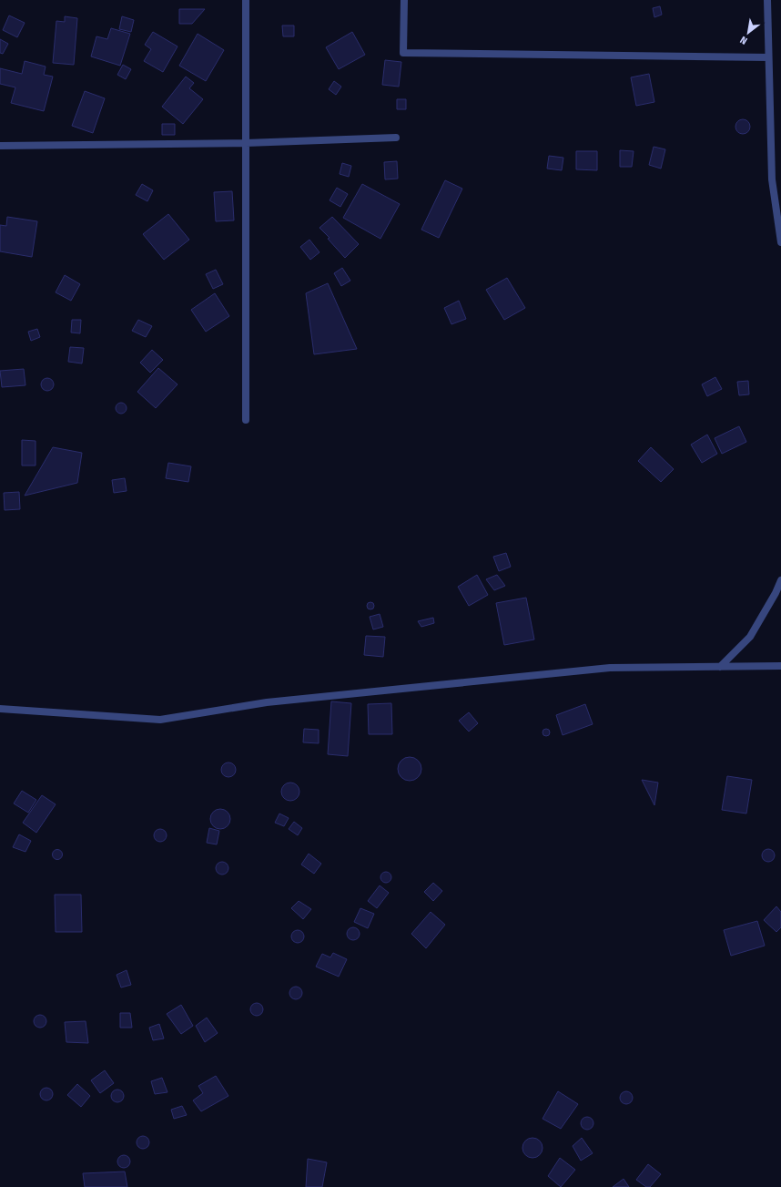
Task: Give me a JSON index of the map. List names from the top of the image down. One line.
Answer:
{"north":"bottom left"}
